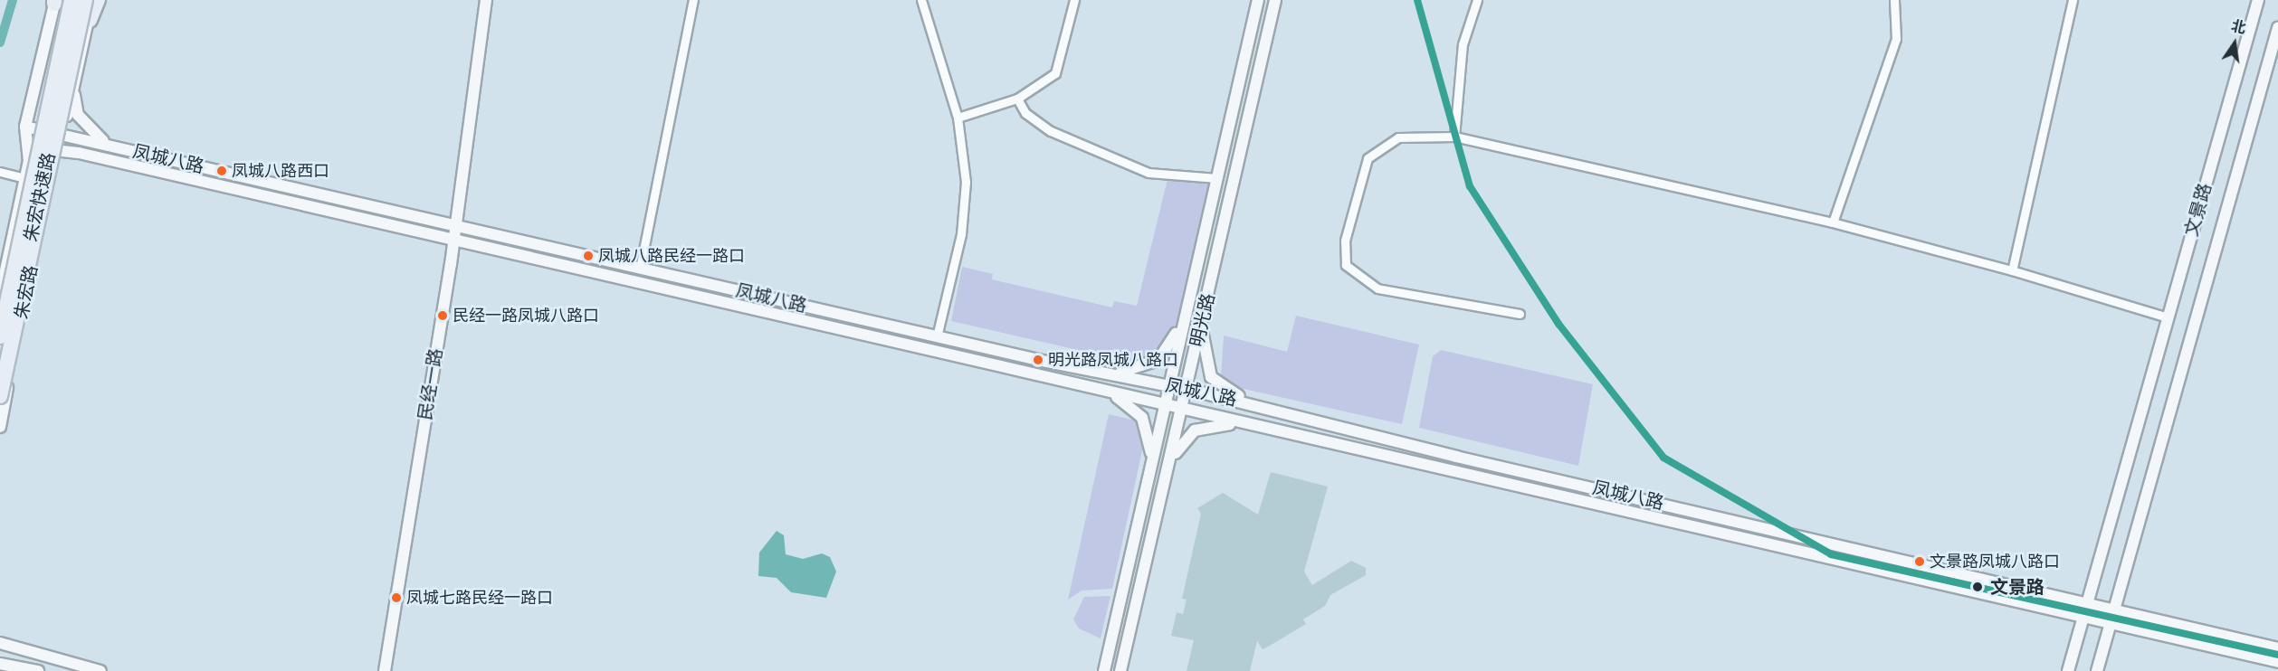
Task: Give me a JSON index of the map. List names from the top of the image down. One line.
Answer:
{"streets":{"highway":["朱宏快速路"],"main road":["凤城八路","文景路","朱宏路","明光路","民经一路"]},"crossings":[["凤城八路","文景路"],["凤城八路","朱宏路"],["凤城八路","明光路"],["凤城八路","民经一路"]],"places":["凤城八路西口","凤城八路民经一路口","民经一路凤城八路口","明光路凤城八路口","文景路凤城八路口","文景路","凤城七路民经一路口"],"north":"top"}
